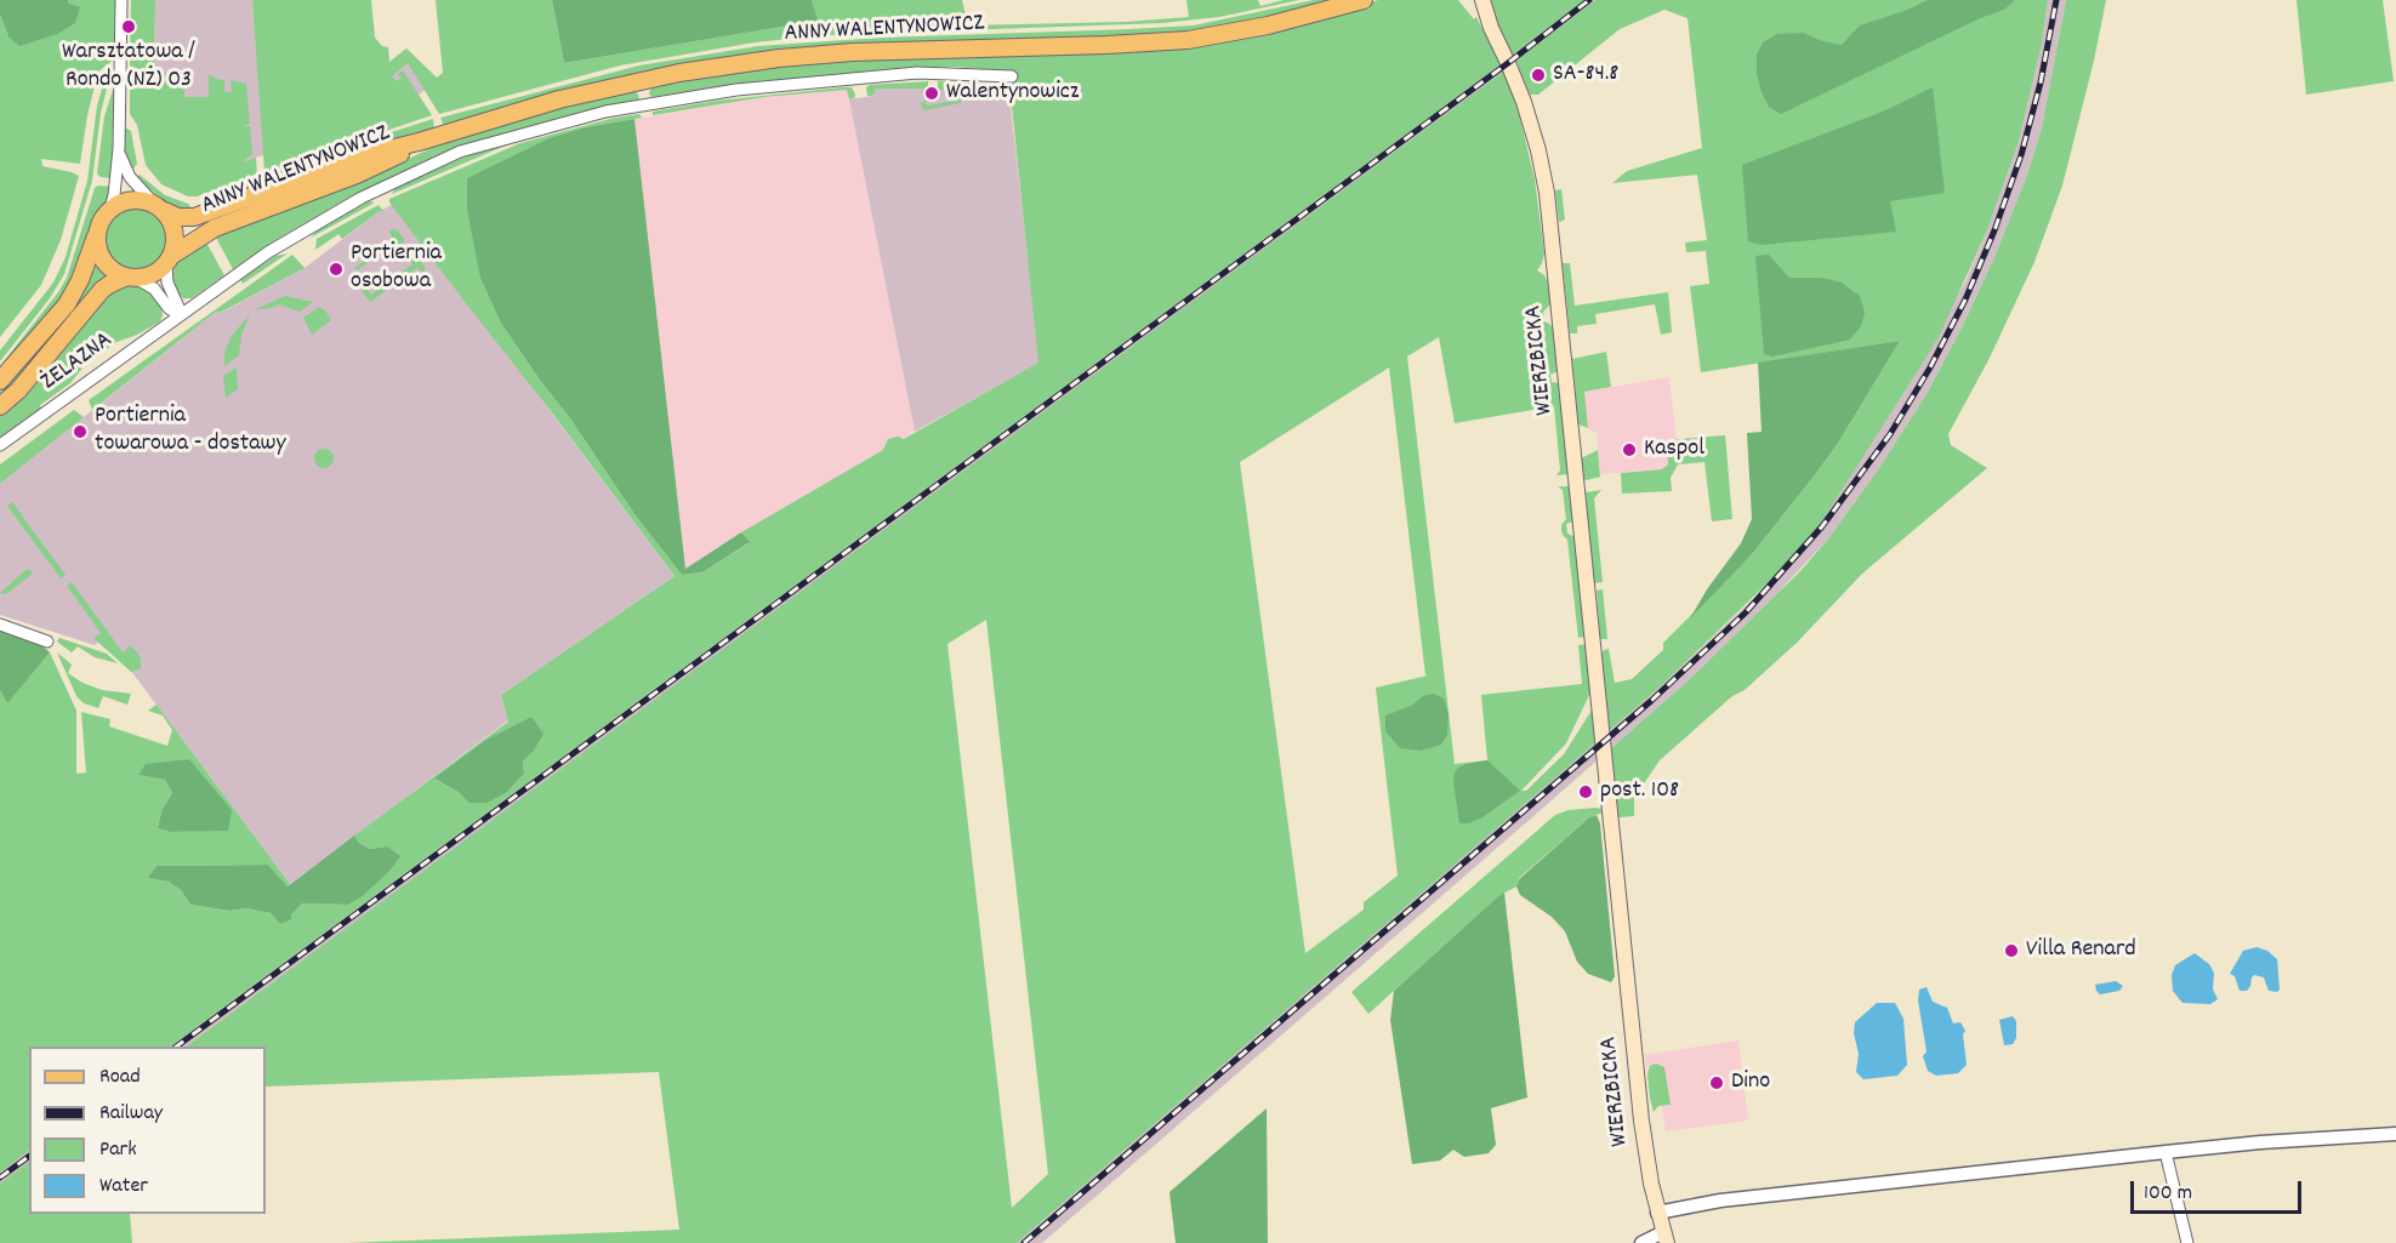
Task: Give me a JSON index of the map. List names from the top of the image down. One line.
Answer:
{"streets":{"main road":["ANNY WALENTYNOWICZ","WIERZBICKA"],"street":["ŻELAZNA"]},"places":["Warsztatowa / Rondo (NŻ) 03","SA-84.8","Walentynowicz","Portiernia osobowa","Portiernia towarowa - dostawy","Kaspol","post. 108","Villa Renard","Dino"],"legend":["Road","Railway","Park","Water"],"scale_bar":"100 m"}
